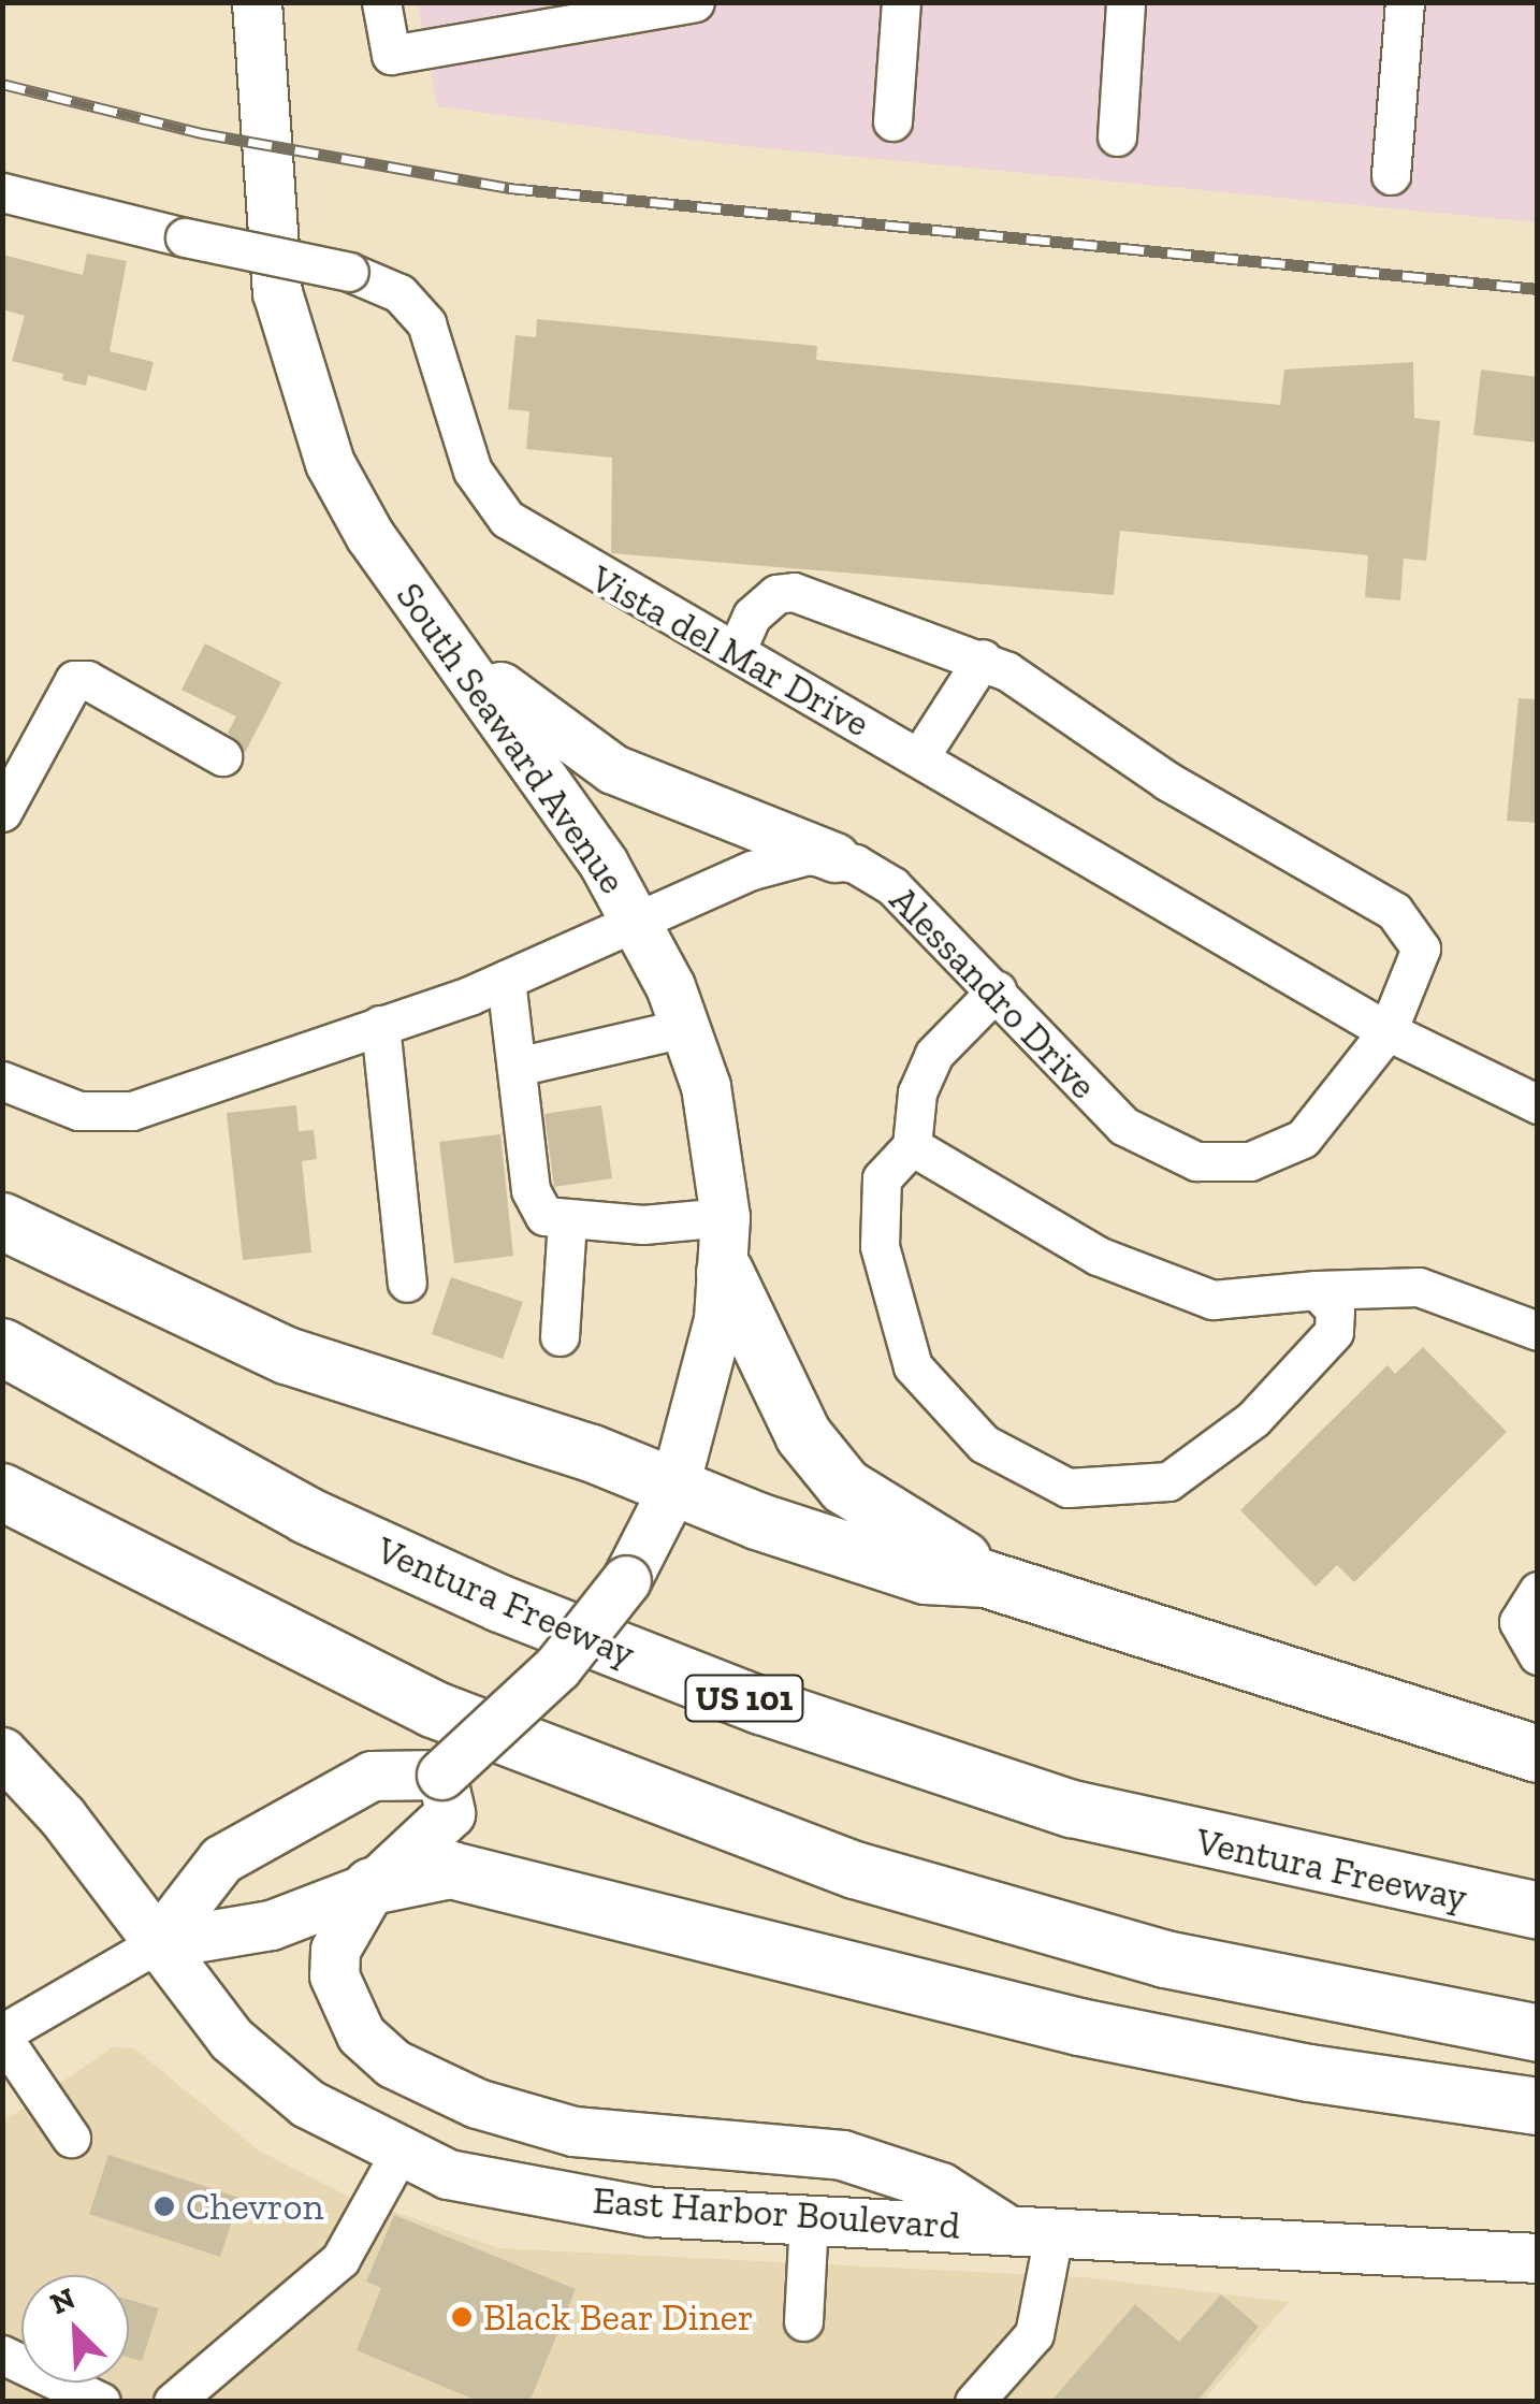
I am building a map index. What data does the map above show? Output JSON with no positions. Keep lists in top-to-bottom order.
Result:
{
  "streets": {
    "highway": ["Ventura Freeway", "US 101"],
    "main road": ["South Seaward Avenue", "East Harbor Boulevard"],
    "street": ["Vista del Mar Drive", "Alessandro Drive"]
  },
  "crossings": [
    ["Vista del Mar Drive", "Alessandro Drive"],
    ["South Seaward Avenue", "East Harbor Boulevard"]
  ],
  "places": ["Chevron", "Black Bear Diner"],
  "north": "top left"
}
